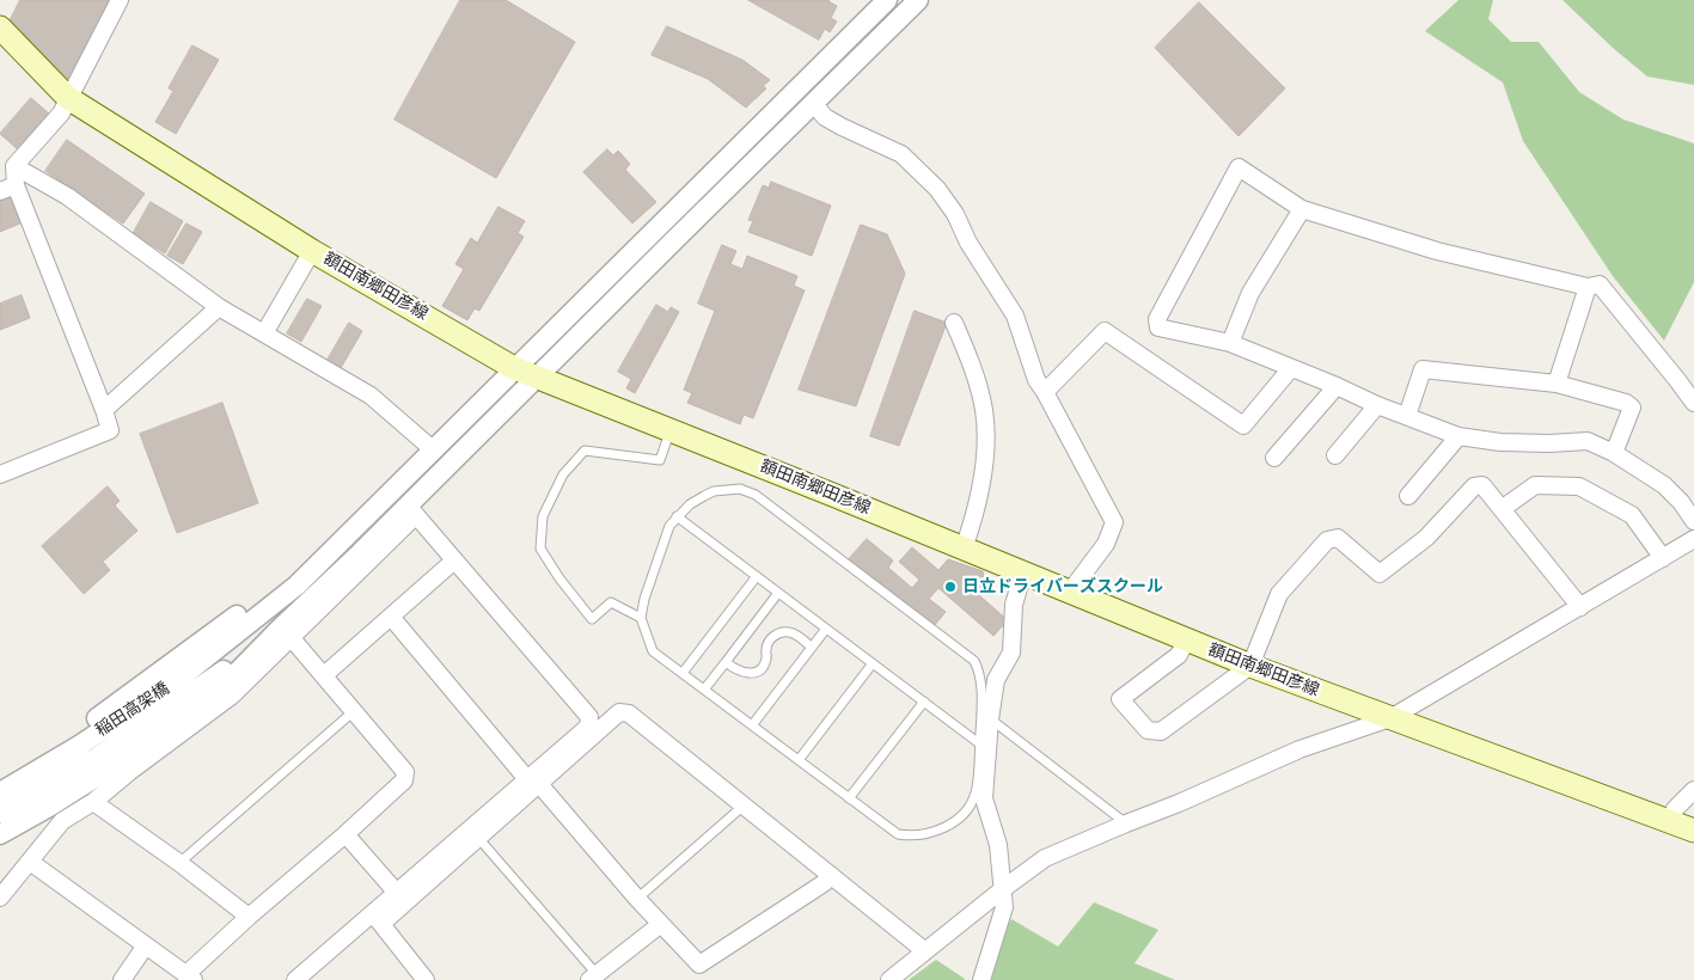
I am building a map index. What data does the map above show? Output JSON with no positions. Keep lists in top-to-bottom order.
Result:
{
  "streets": {
    "main road": ["額田南郷田彦線"],
    "street": ["稲田高架橋"]
  },
  "places": ["日立ドライバーズスクール"]
}
